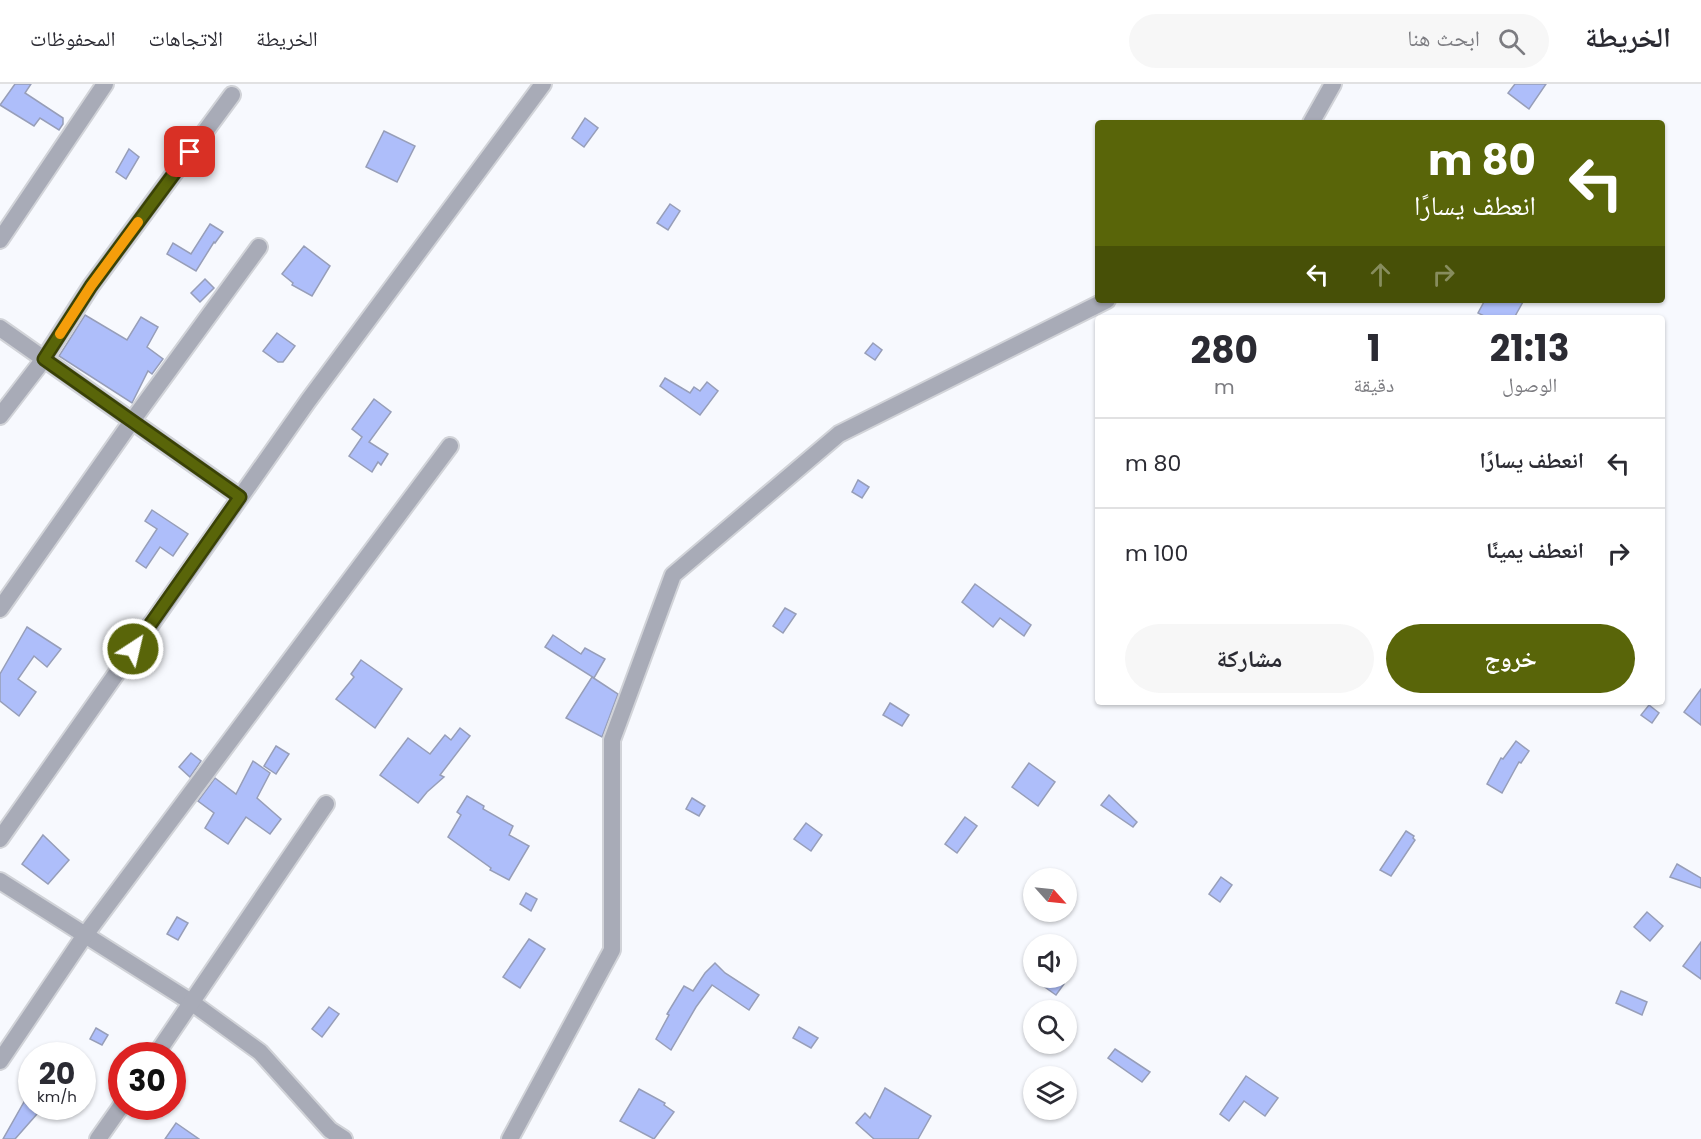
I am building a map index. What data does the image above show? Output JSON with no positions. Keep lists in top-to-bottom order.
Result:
{
  "north": "bottom right",
  "page": {
    "header": "الخريطة",
    "search": "ابحث هنا",
    "nav": ["الخريطة", "الاتجاهات", "المحفوظات"],
    "turn": ["80 m", "انعطف يسارًا"],
    "eta": [
      "21:13",
      "الوصول",
      "1",
      "دقيقة",
      "280",
      "m"
    ],
    "list": [
      {
        "name": "انعطف يسارًا",
        "value": "80 m"
      },
      {
        "name": "انعطف يمينًا",
        "value": "100 m"
      }
    ],
    "buttons": ["خروج", "مشاركة"],
    "speed": "20 km/h",
    "limit": "30"
  }
}
